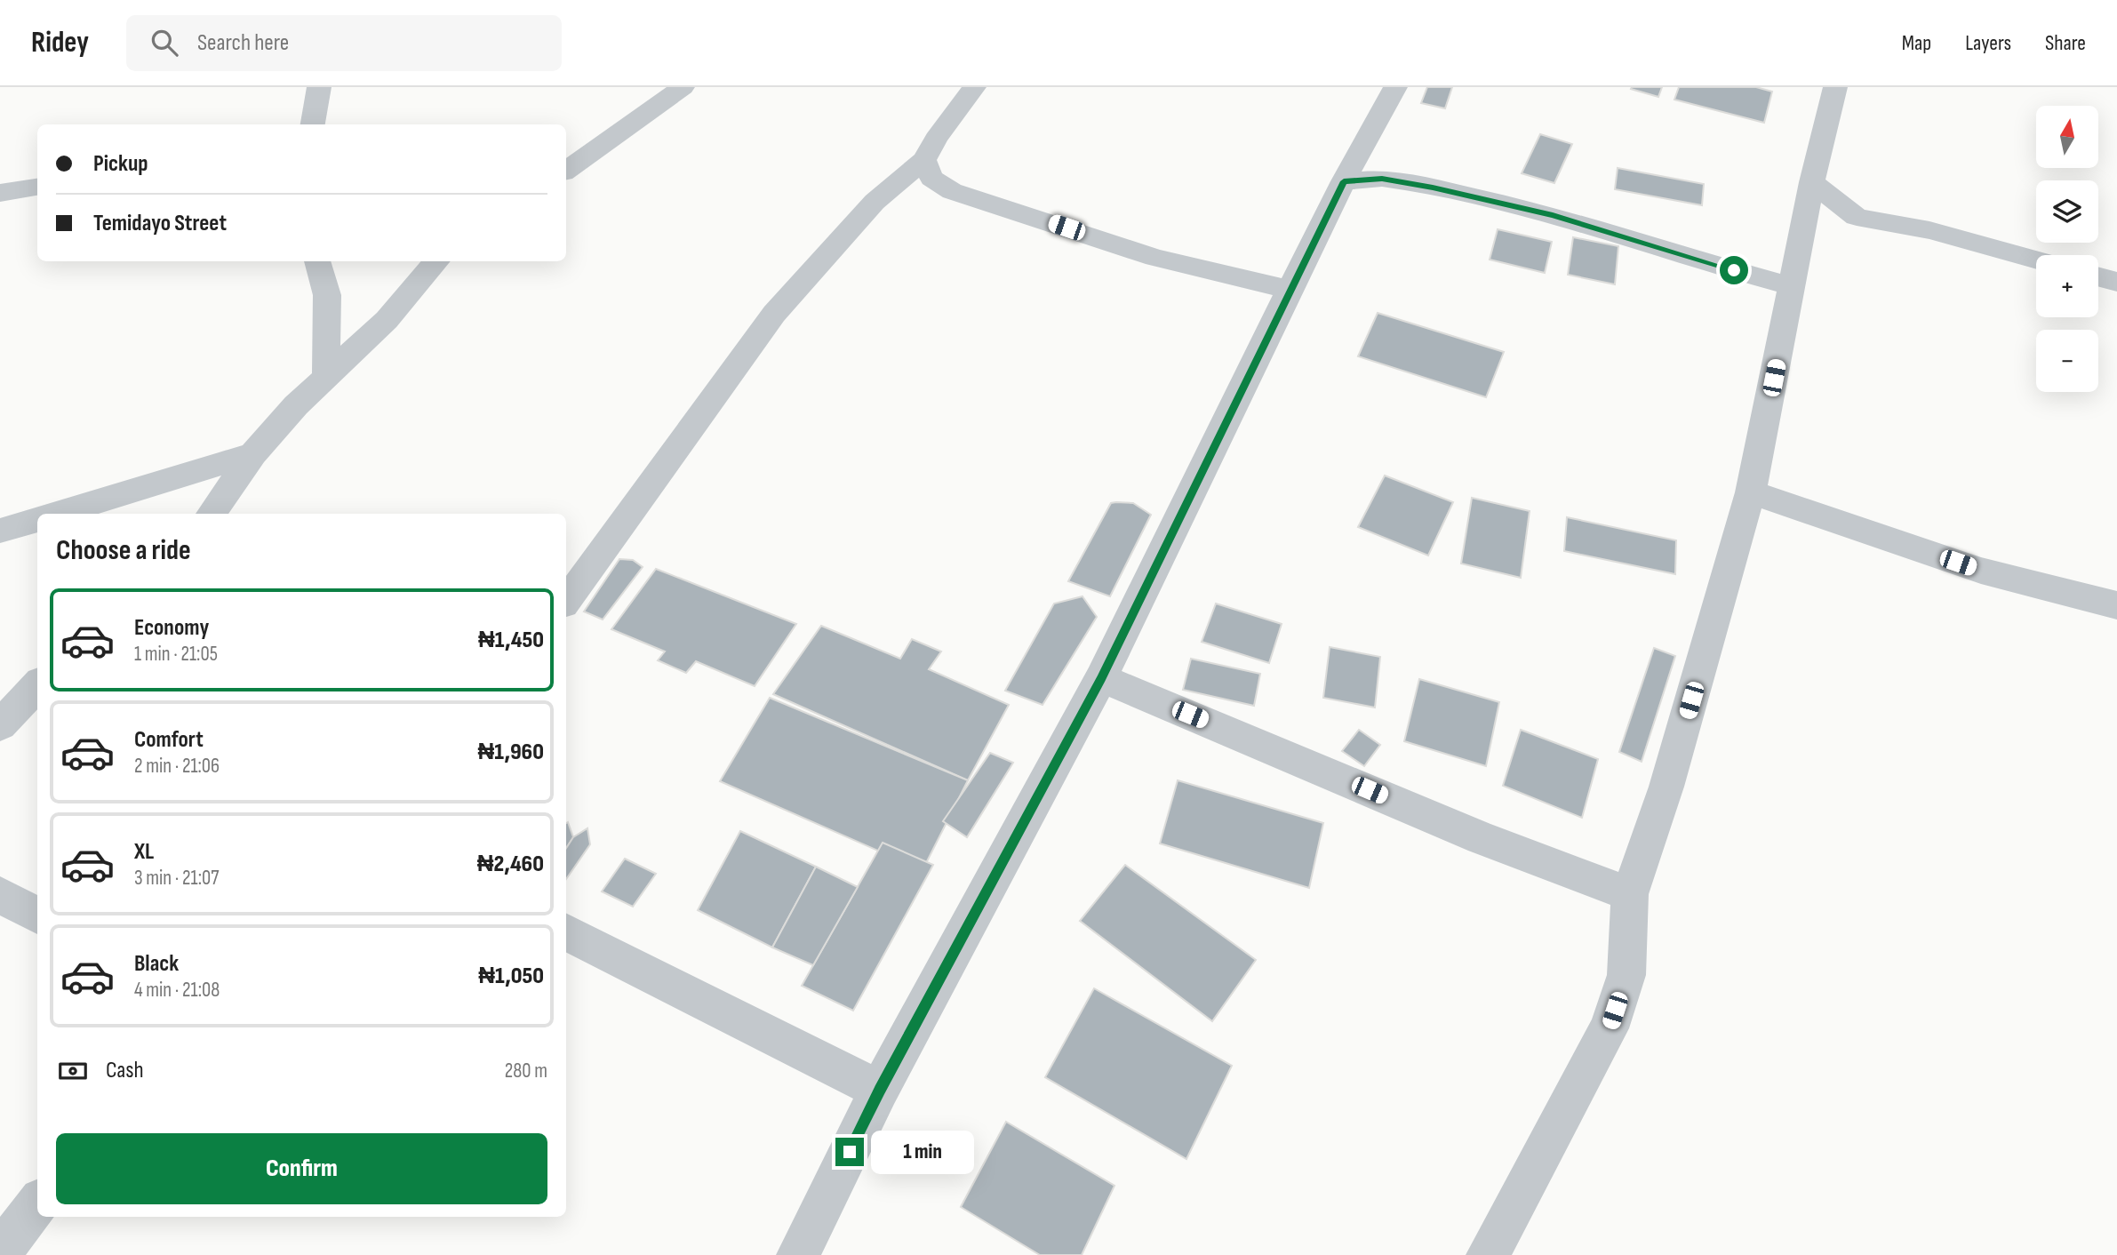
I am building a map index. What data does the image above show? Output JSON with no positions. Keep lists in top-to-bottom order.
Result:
{
  "north": "top",
  "page": {
    "header": "Ridey",
    "search": "Search here",
    "nav": ["Map", "Layers", "Share"],
    "map_buttons": ["+", "−"],
    "banner": ["Pickup", "Temidayo Street"],
    "heading": "Choose a ride",
    "list": [
      {
        "name": "Economy",
        "note": "1 min · 21:05",
        "value": "₦1,450"
      },
      {
        "name": "Comfort",
        "note": "2 min · 21:06",
        "value": "₦1,960"
      },
      {
        "name": "XL",
        "note": "3 min · 21:07",
        "value": "₦2,460"
      },
      {
        "name": "Black",
        "note": "4 min · 21:08",
        "value": "₦1,050"
      }
    ],
    "pay": ["Cash", "280 m"],
    "buttons": "Confirm",
    "bubble": "1 min"
  }
}
